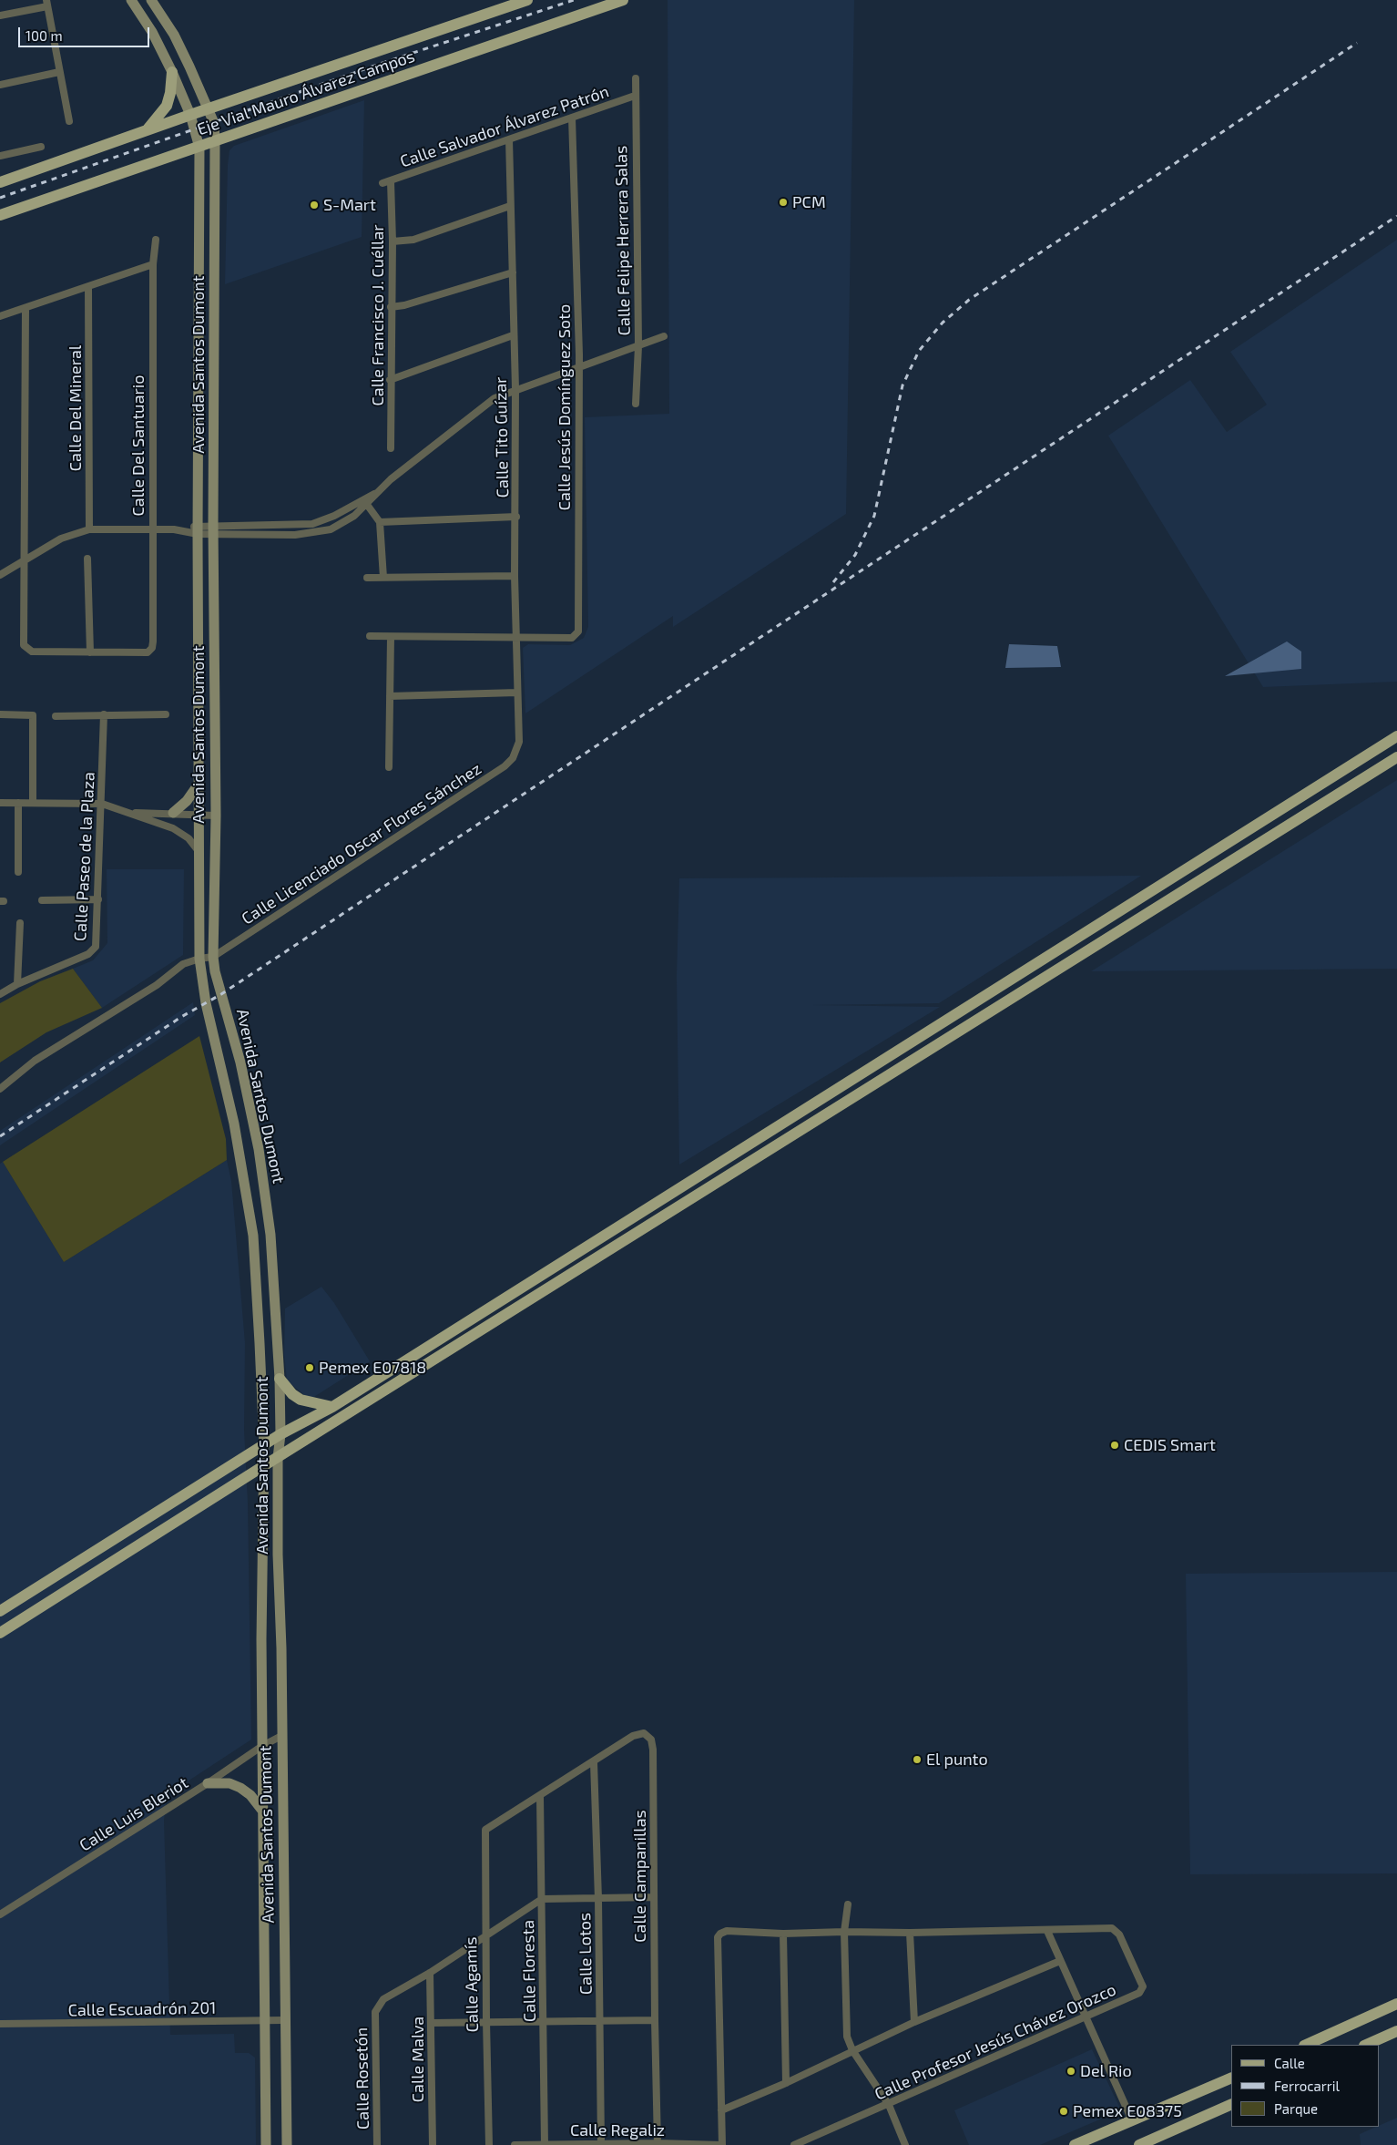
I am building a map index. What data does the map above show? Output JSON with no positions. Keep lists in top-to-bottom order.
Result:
{
  "streets": {
    "main road": ["Eje Vial Mauro Álvarez Campos", "Avenida Santos Dumont"],
    "street": [
      "Calle Salvador Álvarez Patrón",
      "Calle Felipe Herrera Salas",
      "Calle Francisco J. Cuéllar",
      "Calle Jesús Domínguez Soto",
      "Calle Del Mineral",
      "Calle Tito Guízar",
      "Calle Del Santuario",
      "Calle Licenciado Oscar Flores Sánchez",
      "Calle Paseo de la Plaza",
      "Calle Luis Bleriot",
      "Calle Campanillas",
      "Calle Lotos",
      "Calle Floresta",
      "Calle Agamís",
      "Calle Escuadrón 201",
      "Calle Profesor Jesús Chávez Orozco",
      "Calle Malva",
      "Calle Rosetón",
      "Calle Regaliz"
    ]
  },
  "crossings": [
    ["Eje Vial Mauro Álvarez Campos", "Avenida Santos Dumont"],
    ["Calle Salvador Álvarez Patrón", "Calle Felipe Herrera Salas"],
    ["Calle Salvador Álvarez Patrón", "Calle Francisco J. Cuéllar"],
    ["Calle Salvador Álvarez Patrón", "Calle Jesús Domínguez Soto"],
    ["Calle Salvador Álvarez Patrón", "Calle Tito Guízar"],
    ["Avenida Santos Dumont", "Calle Licenciado Oscar Flores Sánchez"],
    ["Avenida Santos Dumont", "Calle Luis Bleriot"],
    ["Avenida Santos Dumont", "Calle Escuadrón 201"],
    ["Calle Jesús Domínguez Soto", "Calle Tito Guízar"],
    ["Calle Tito Guízar", "Calle Licenciado Oscar Flores Sánchez"],
    ["Calle Campanillas", "Calle Lotos"],
    ["Calle Campanillas", "Calle Floresta"],
    ["Calle Campanillas", "Calle Agamís"],
    ["Calle Campanillas", "Calle Regaliz"],
    ["Calle Lotos", "Calle Regaliz"],
    ["Calle Floresta", "Calle Regaliz"],
    ["Calle Malva", "Calle Rosetón"]
  ],
  "places": [
    "PCM",
    "S-Mart",
    "Pemex E07818",
    "CEDIS Smart",
    "El punto",
    "Del Rio",
    "Pemex E08375"
  ],
  "legend": ["Calle", "Ferrocarril", "Parque"],
  "scale_bar": "100 m"
}
